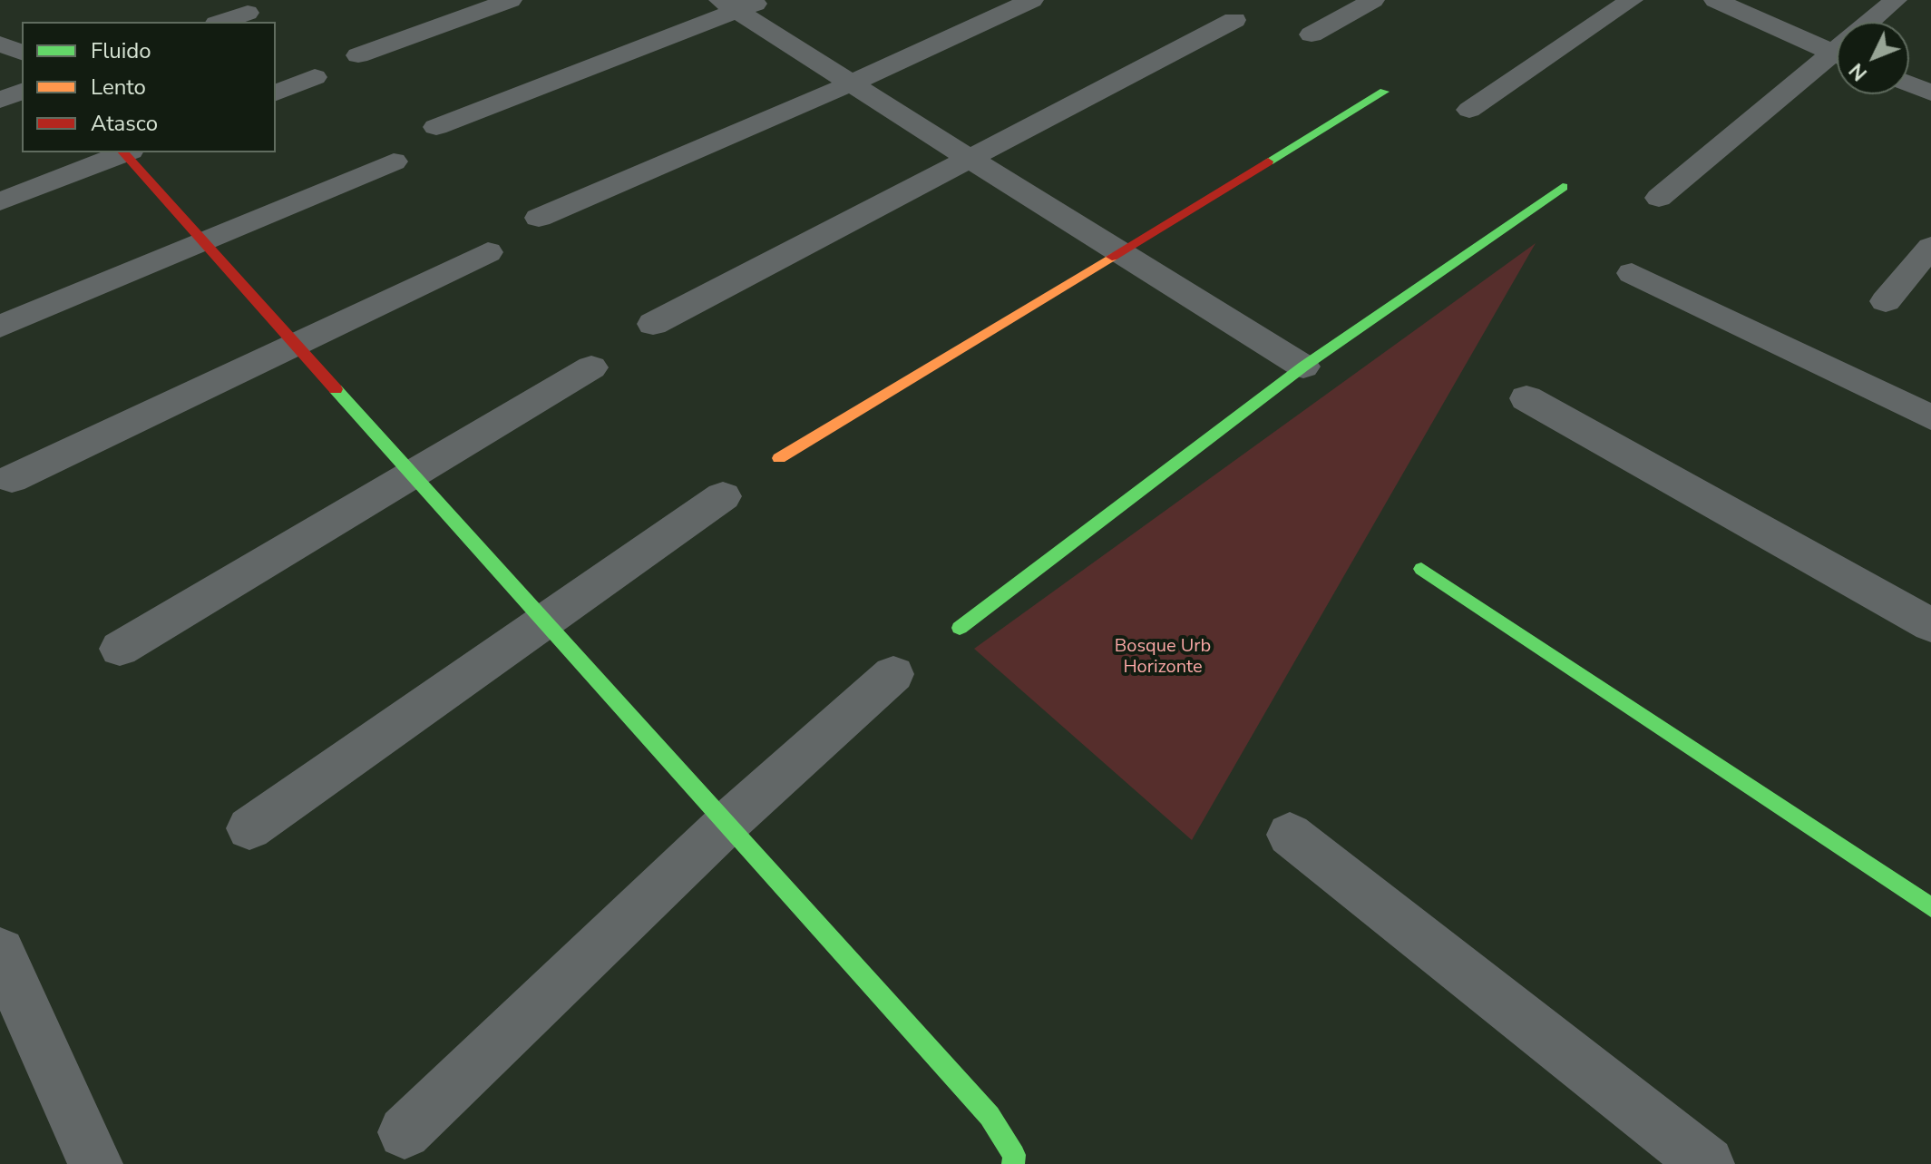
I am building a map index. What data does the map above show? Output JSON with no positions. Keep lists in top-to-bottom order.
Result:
{
  "parks": ["Bosque Urb Horizonte"],
  "legend": ["Fluido", "Lento", "Atasco"],
  "north": "bottom left"
}
